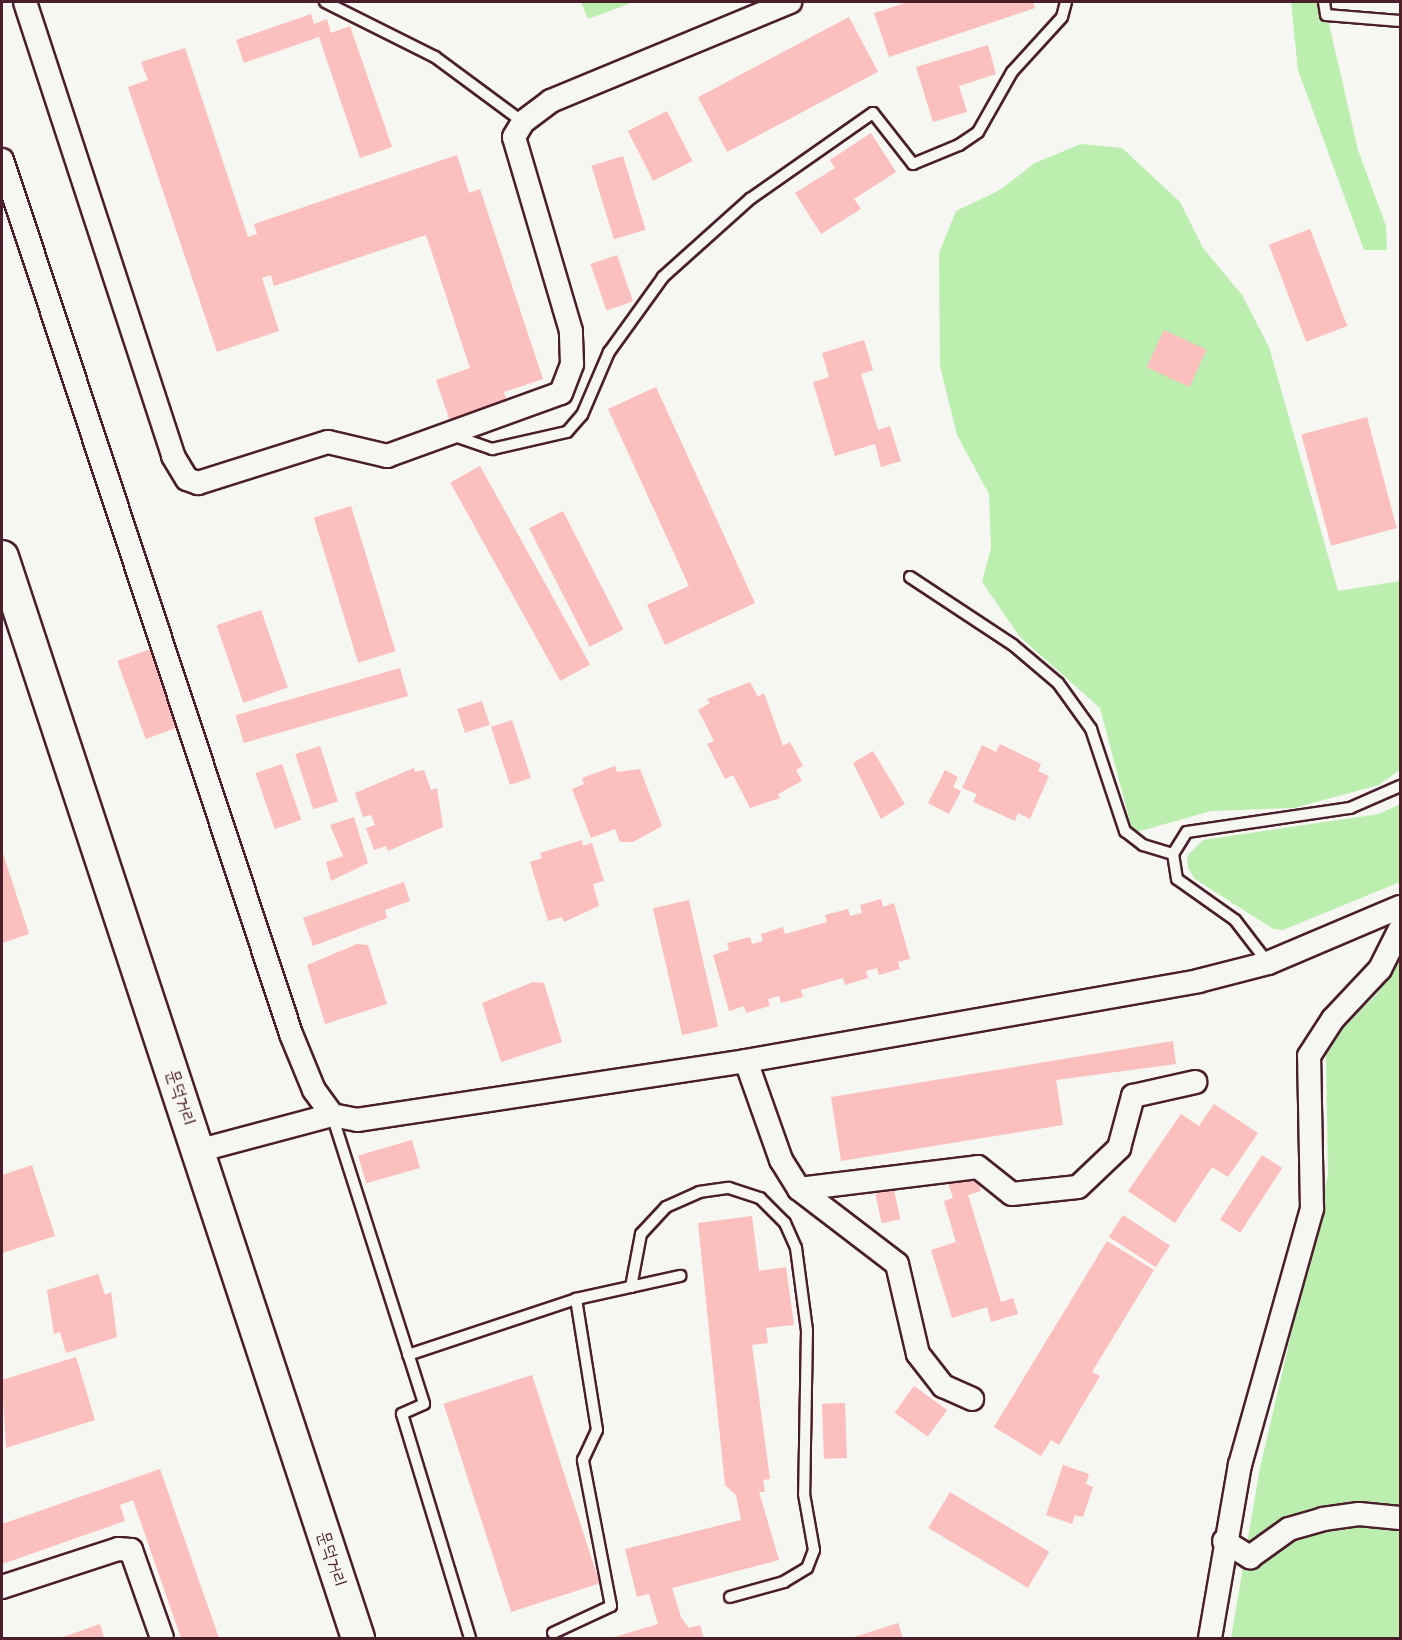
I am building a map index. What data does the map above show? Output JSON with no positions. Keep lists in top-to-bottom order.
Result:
{
  "streets": {
    "main road": ["문덕거리"]
  }
}
